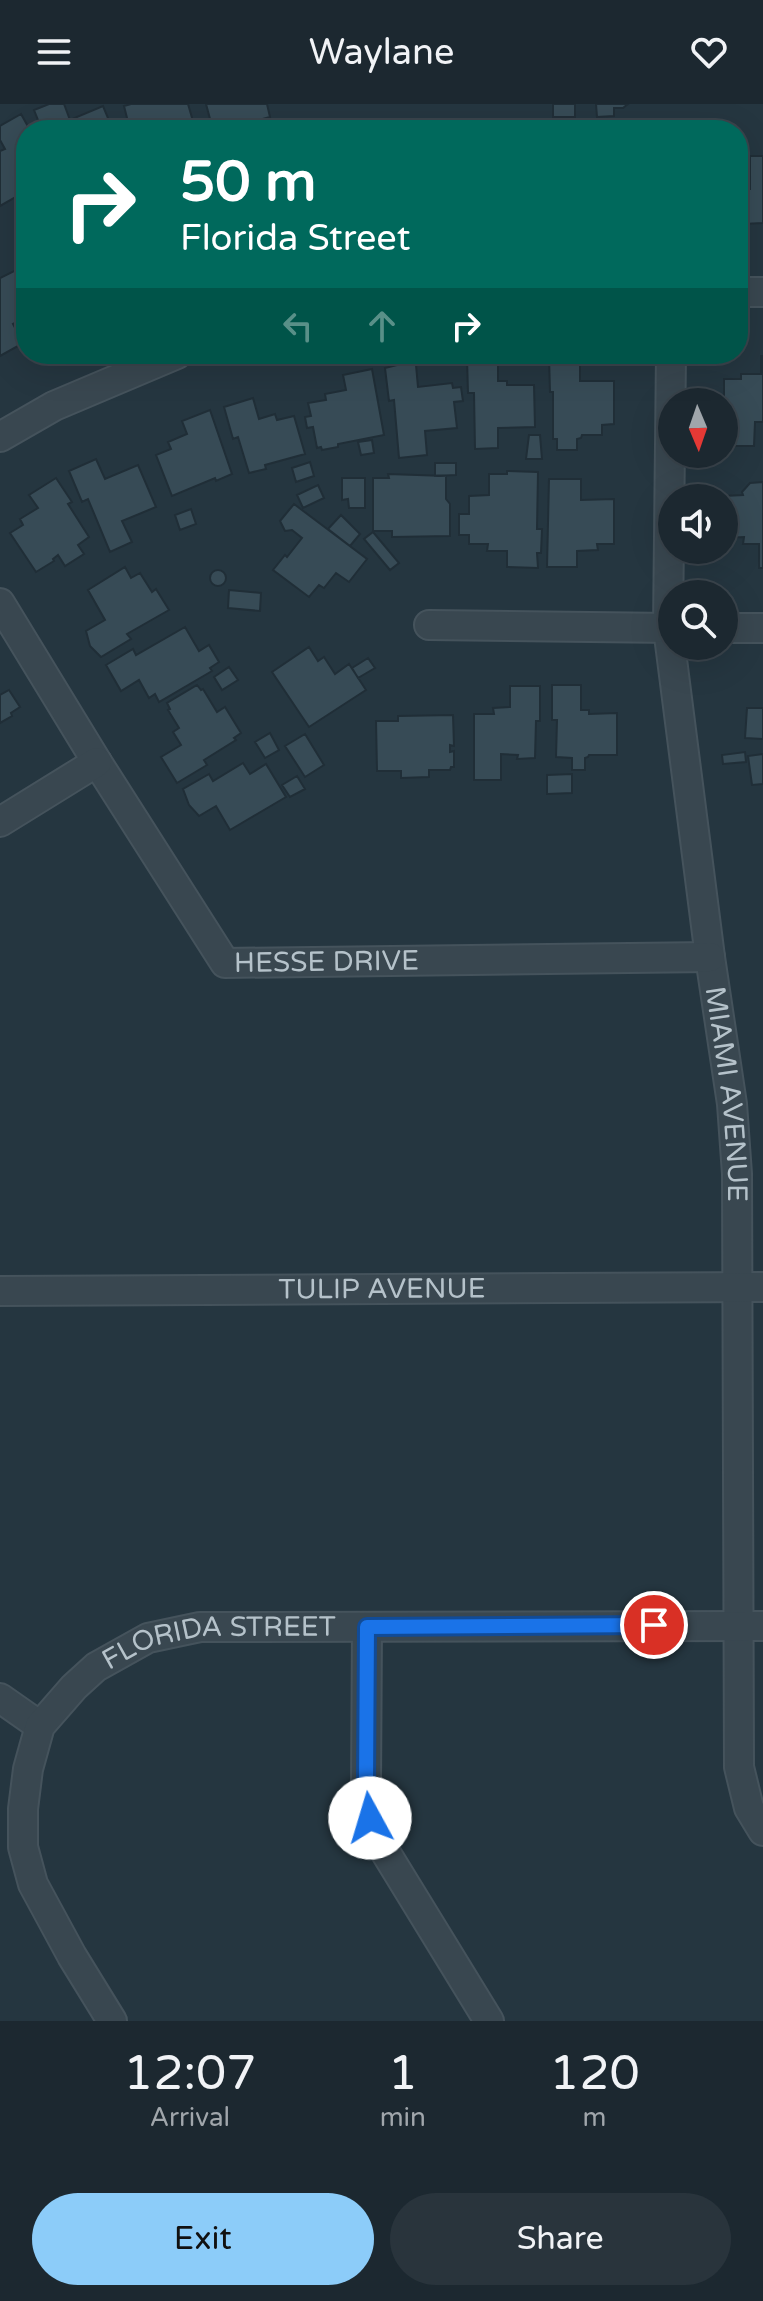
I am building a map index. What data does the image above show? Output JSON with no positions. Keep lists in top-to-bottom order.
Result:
{
  "streets": {
    "street": [
      "HESSE DRIVE",
      "MIAMI AVENUE",
      "TULIP AVENUE",
      "FLORIDA STREET"
    ]
  },
  "crossings": [
    ["HESSE DRIVE", "MIAMI AVENUE"],
    ["MIAMI AVENUE", "TULIP AVENUE"],
    ["MIAMI AVENUE", "FLORIDA STREET"]
  ],
  "north": "bottom",
  "page": {
    "header": "Waylane",
    "turn": ["50 m", "Florida Street"],
    "eta": [
      "12:07",
      "Arrival",
      "1",
      "min",
      "120",
      "m"
    ],
    "buttons": ["Exit", "Share"]
  }
}
